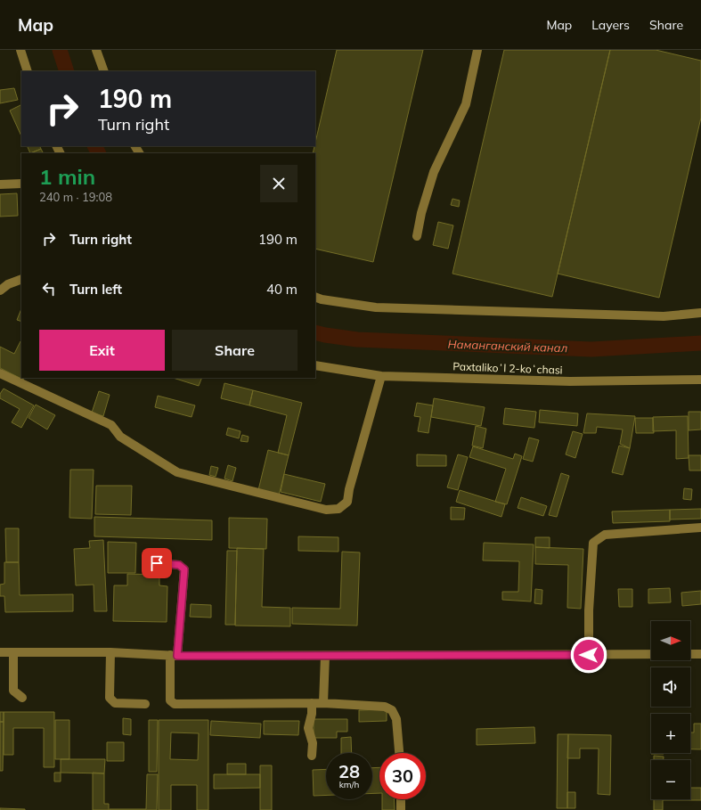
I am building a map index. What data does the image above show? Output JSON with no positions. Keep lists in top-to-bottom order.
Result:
{
  "streets": {
    "street": ["Paxtalikoʻl 2-koʻchasi"]
  },
  "water": ["Наманганский канал"],
  "north": "right",
  "page": {
    "header": "Map",
    "nav": ["Map", "Layers", "Share"],
    "turn": ["190 m", "Turn right"],
    "heading": ["1 min", "240 m · 19:08"],
    "list": [
      {
        "name": "Turn right",
        "value": "190 m"
      },
      {
        "name": "Turn left",
        "value": "40 m"
      }
    ],
    "buttons": ["Exit", "Share"],
    "map_buttons": ["+", "−"],
    "speed": "28 km/h",
    "limit": "30"
  }
}
